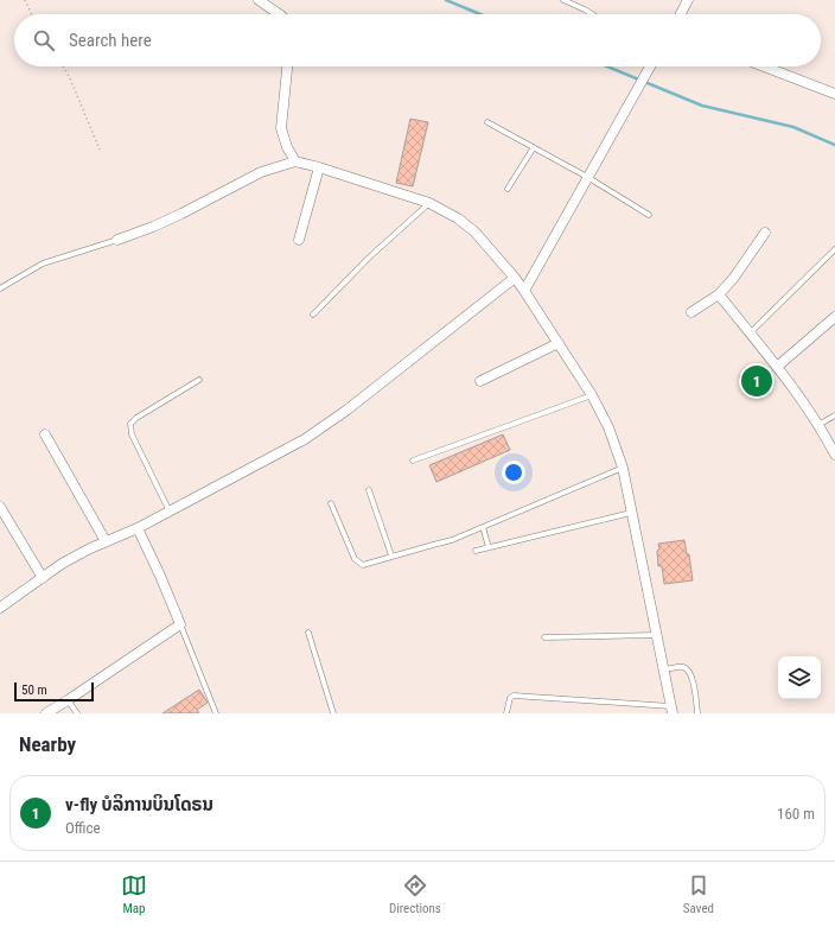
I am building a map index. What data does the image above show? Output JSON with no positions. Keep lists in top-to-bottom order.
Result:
{
  "scale_bar": "50 m",
  "page": {
    "search": "Search here",
    "pins": "1",
    "scale": "50 m",
    "heading": "Nearby",
    "list": [
      {
        "mark": "1",
        "name": "v-fly ບໍລິການບິນໂດຣນ",
        "note": "Office",
        "value": "160 m"
      }
    ],
    "nav": ["Map", "Directions", "Saved"]
  }
}
